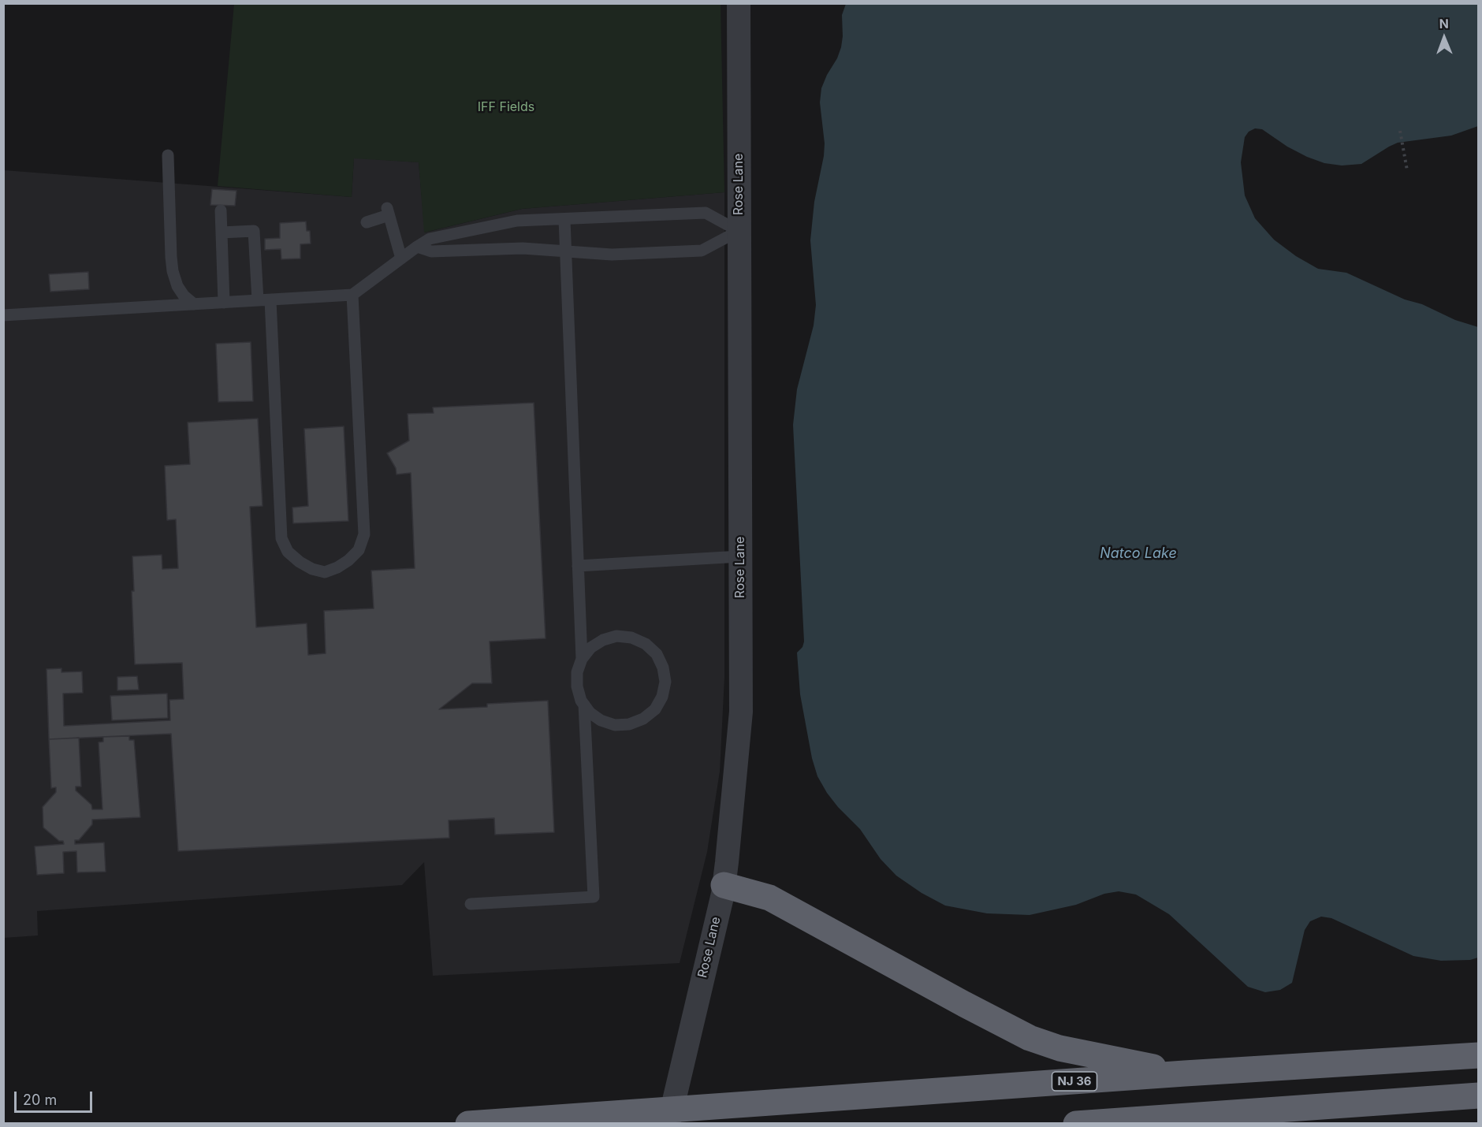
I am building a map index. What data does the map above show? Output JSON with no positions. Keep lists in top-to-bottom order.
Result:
{
  "streets": {
    "highway": ["NJ 36"],
    "street": ["Rose Lane"]
  },
  "crossings": [
    ["Rose Lane", "NJ 36"]
  ],
  "water": ["Natco Lake"],
  "parks": ["IFF Fields"],
  "scale_bar": "20 m",
  "north": "top"
}
